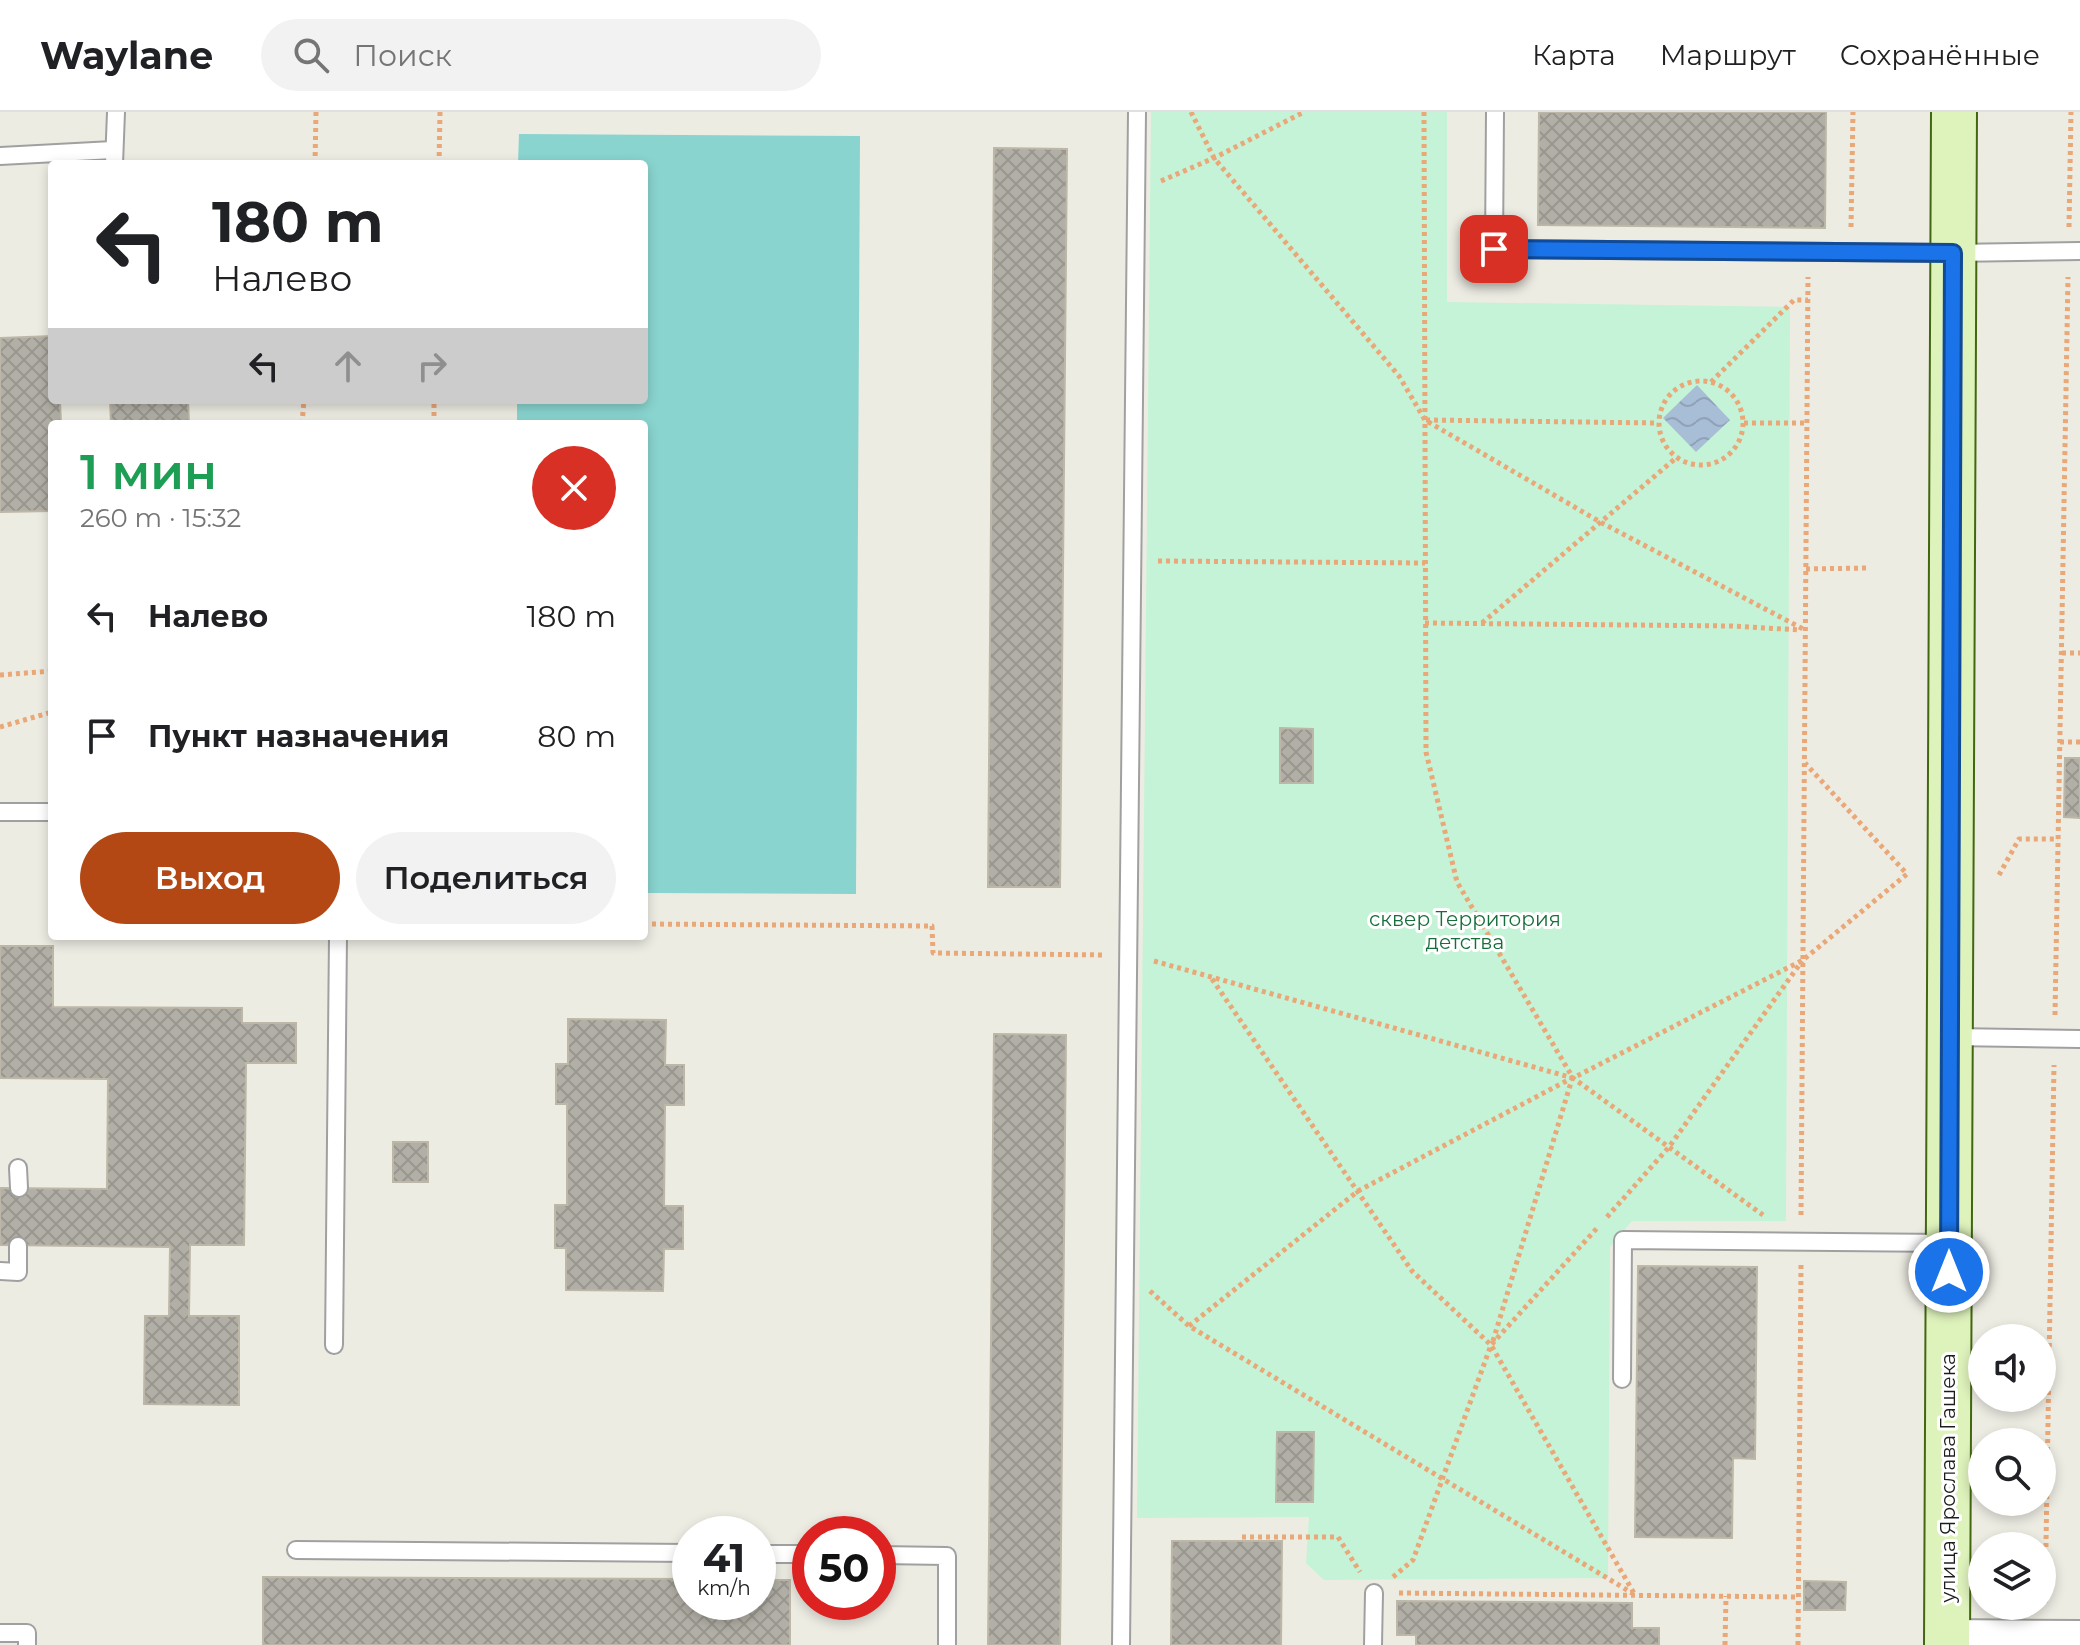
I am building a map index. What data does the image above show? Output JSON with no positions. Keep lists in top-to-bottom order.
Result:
{
  "streets": {
    "main road": ["улица Ярослава Гашека"]
  },
  "parks": ["сквер Территория детства"],
  "page": {
    "header": "Waylane",
    "search": "Поиск",
    "nav": ["Карта", "Маршрут", "Сохранённые"],
    "turn": ["180 m", "Налево"],
    "heading": ["1 мин", "260 m · 15:32"],
    "list": [
      {
        "name": "Налево",
        "value": "180 m"
      },
      {
        "name": "Пункт назначения",
        "value": "80 m"
      }
    ],
    "buttons": ["Выход", "Поделиться"],
    "speed": "41 km/h",
    "limit": "50"
  }
}
